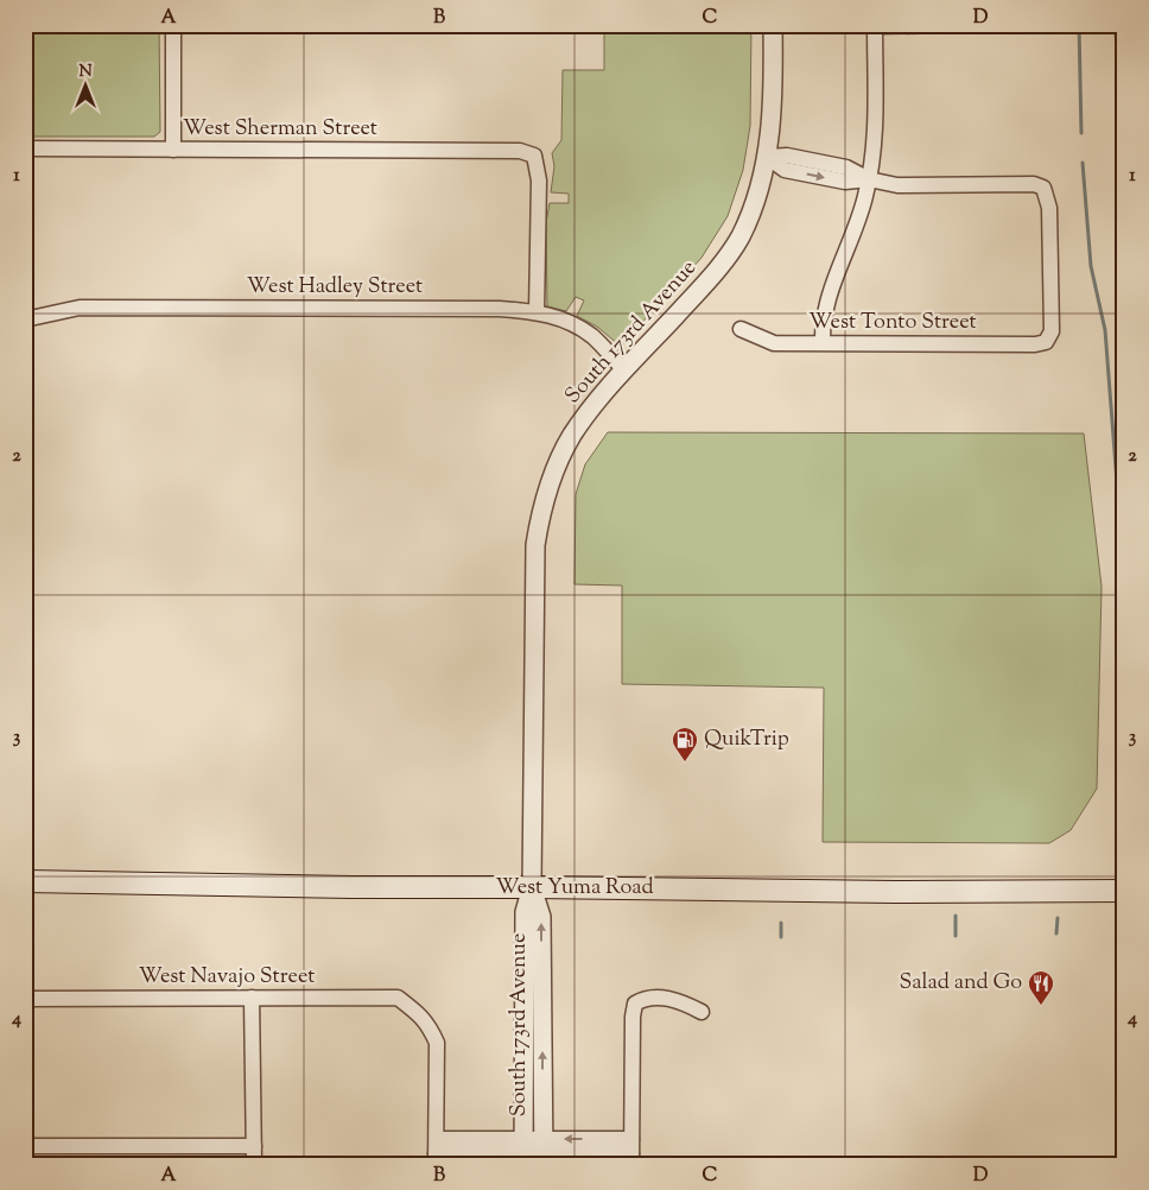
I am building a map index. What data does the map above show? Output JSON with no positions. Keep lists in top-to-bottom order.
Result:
{
  "streets": {
    "main road": ["West Yuma Road"],
    "street": [
      "West Sherman Street",
      "West Hadley Street",
      "West Tonto Street",
      "South 173rd Avenue",
      "West Navajo Street"
    ]
  },
  "crossings": [
    ["West Sherman Street", "West Hadley Street"],
    ["West Hadley Street", "South 173rd Avenue"],
    ["South 173rd Avenue", "West Yuma Road"]
  ],
  "places": {
    "fuel station": ["QuikTrip"],
    "restaurant": ["Salad and Go"]
  },
  "north": "top",
  "grid": {
    "columns": [
      "A",
      "B",
      "C",
      "D"
    ],
    "rows": [
      "1",
      "2",
      "3",
      "4"
    ]
  }
}
